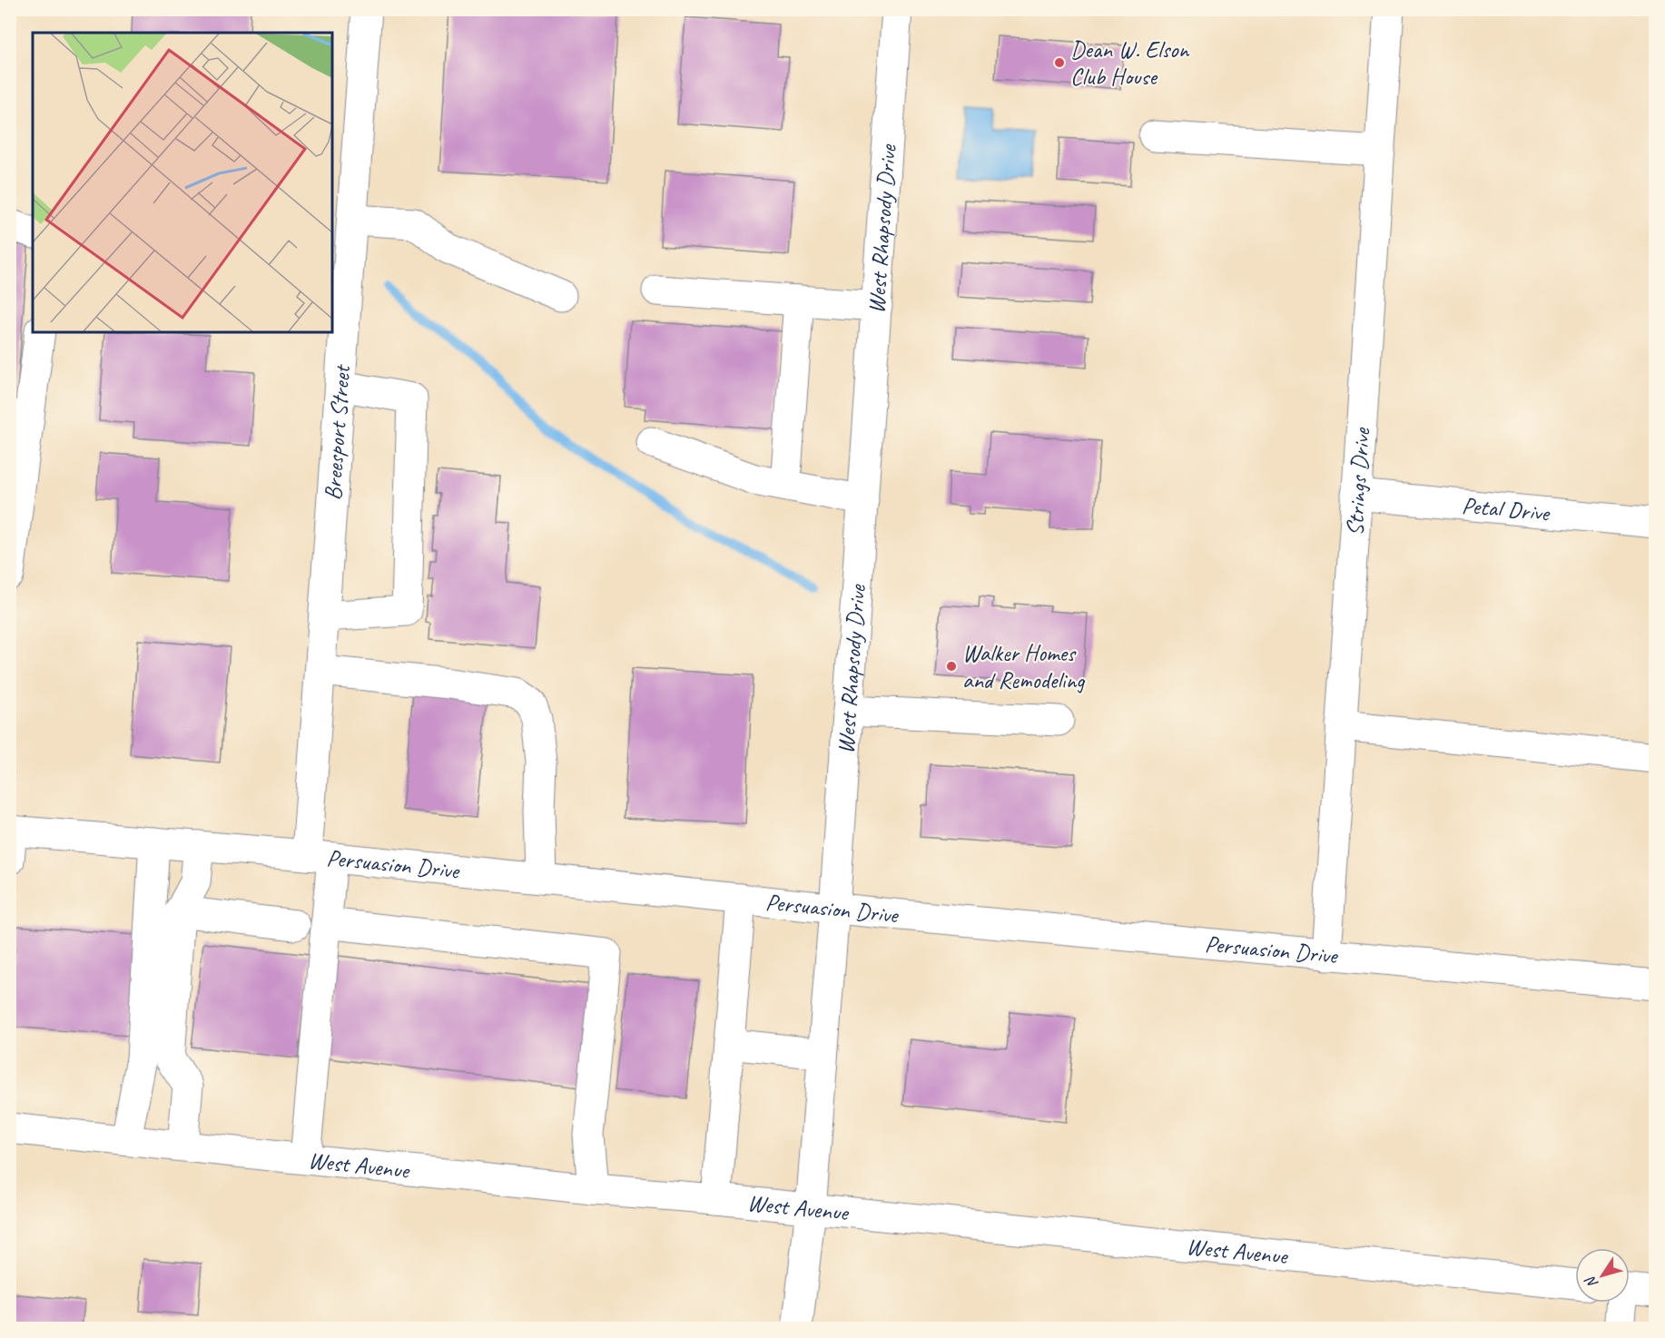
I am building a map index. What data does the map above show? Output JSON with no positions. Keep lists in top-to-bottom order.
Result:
{
  "streets": {
    "street": [
      "West Rhapsody Drive",
      "Breesport Street",
      "Strings Drive",
      "Petal Drive",
      "Persuasion Drive",
      "West Avenue"
    ]
  },
  "crossings": [
    ["West Rhapsody Drive", "Persuasion Drive"],
    ["West Rhapsody Drive", "West Avenue"],
    ["Breesport Street", "Persuasion Drive"],
    ["Breesport Street", "West Avenue"],
    ["Strings Drive", "Petal Drive"],
    ["Strings Drive", "Persuasion Drive"]
  ],
  "places": ["Dean W. Elson Club House", "Walker Homes and Remodeling"],
  "north": "bottom left"
}
